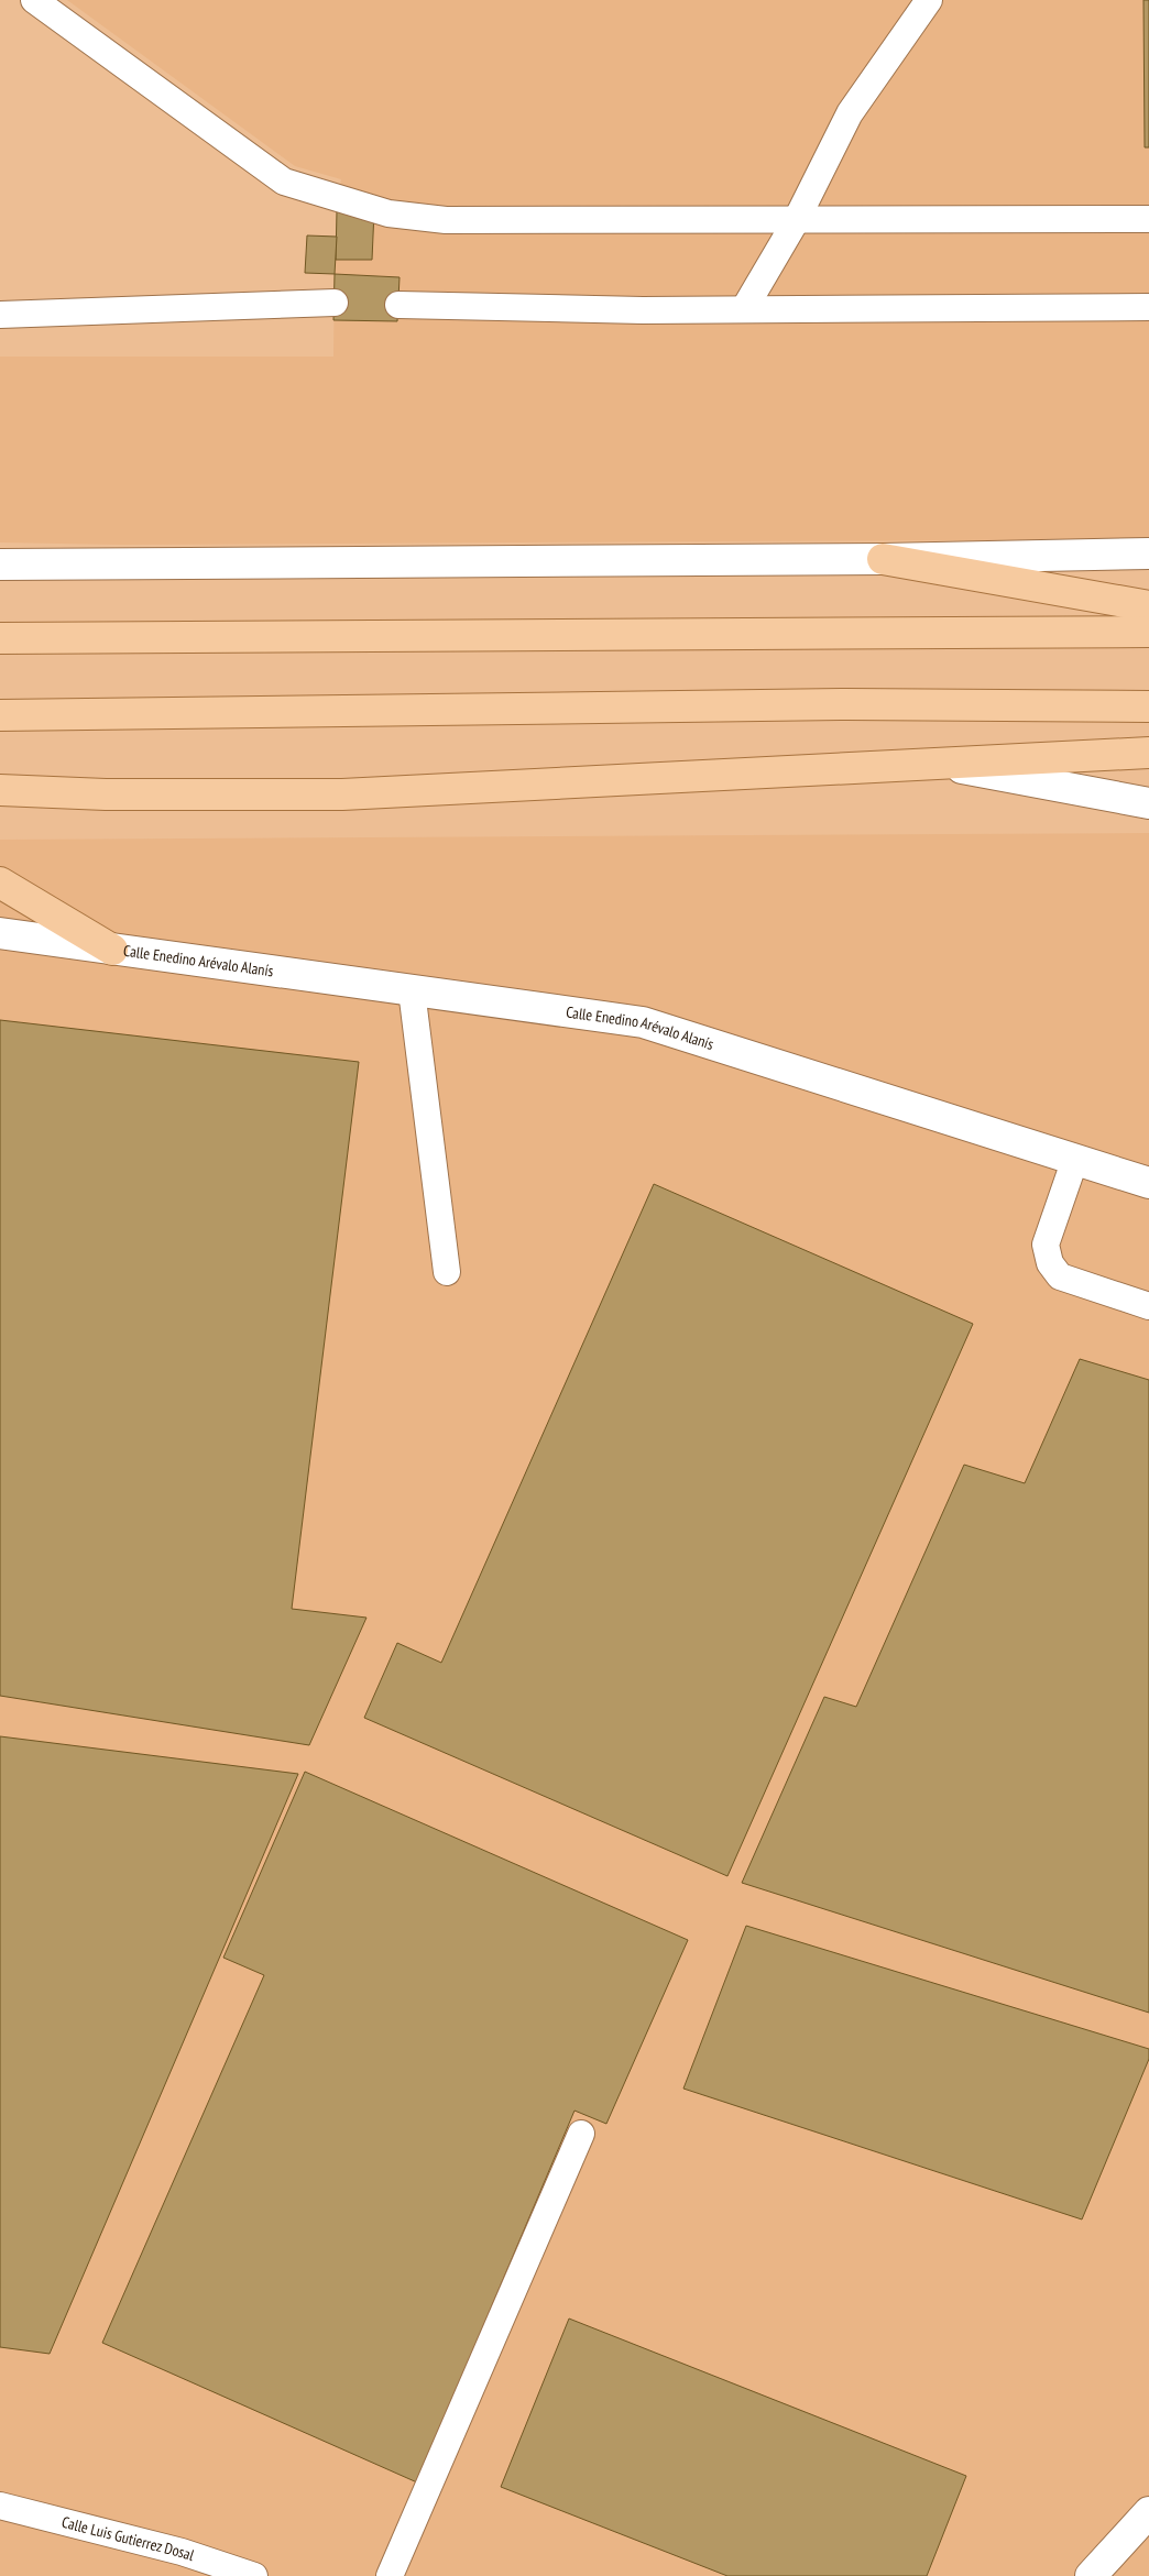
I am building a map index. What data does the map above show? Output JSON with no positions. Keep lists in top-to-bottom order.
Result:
{
  "streets": {
    "street": ["Calle Enedino Arévalo Alanís"],
    "lane": ["Calle Luis Gutierrez Dosal"]
  }
}
